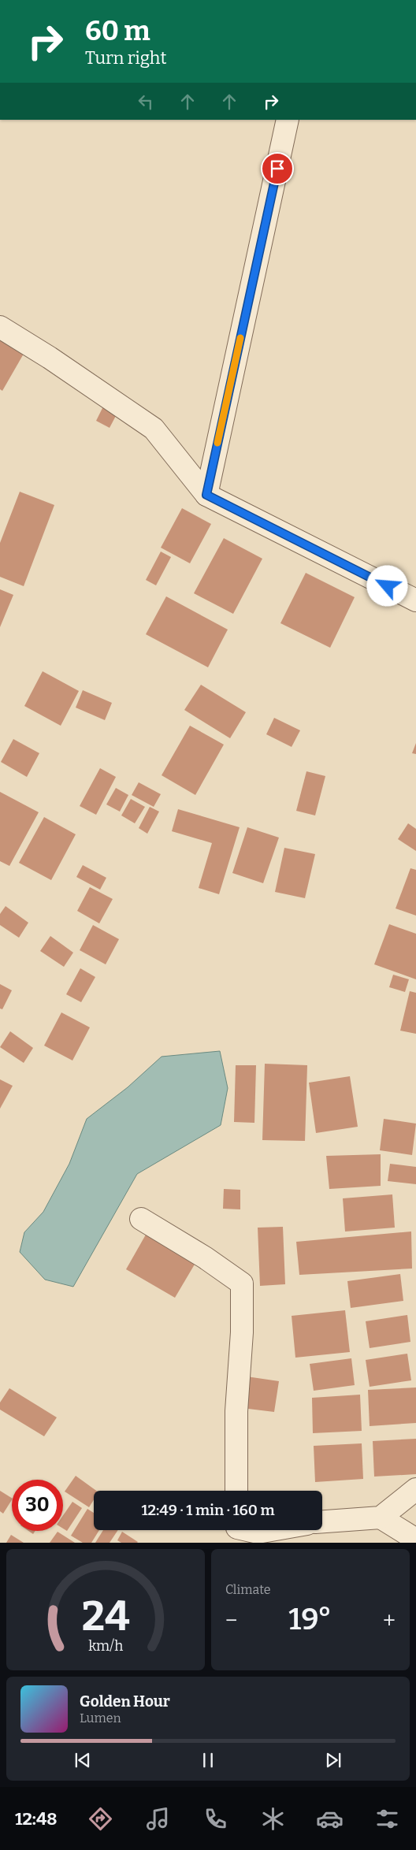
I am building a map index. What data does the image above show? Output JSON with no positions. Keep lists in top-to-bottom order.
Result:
{
  "page": {
    "turn": ["60 m", "Turn right"],
    "limit": "30",
    "trip": "12:49 · 1 min · 160 m",
    "tile": "Climate",
    "heat": ["−", "19°", "+"],
    "song": ["Golden Hour", "Lumen"],
    "tabs": "12:48",
    "gauge": ["24", "km/h"]
  }
}
